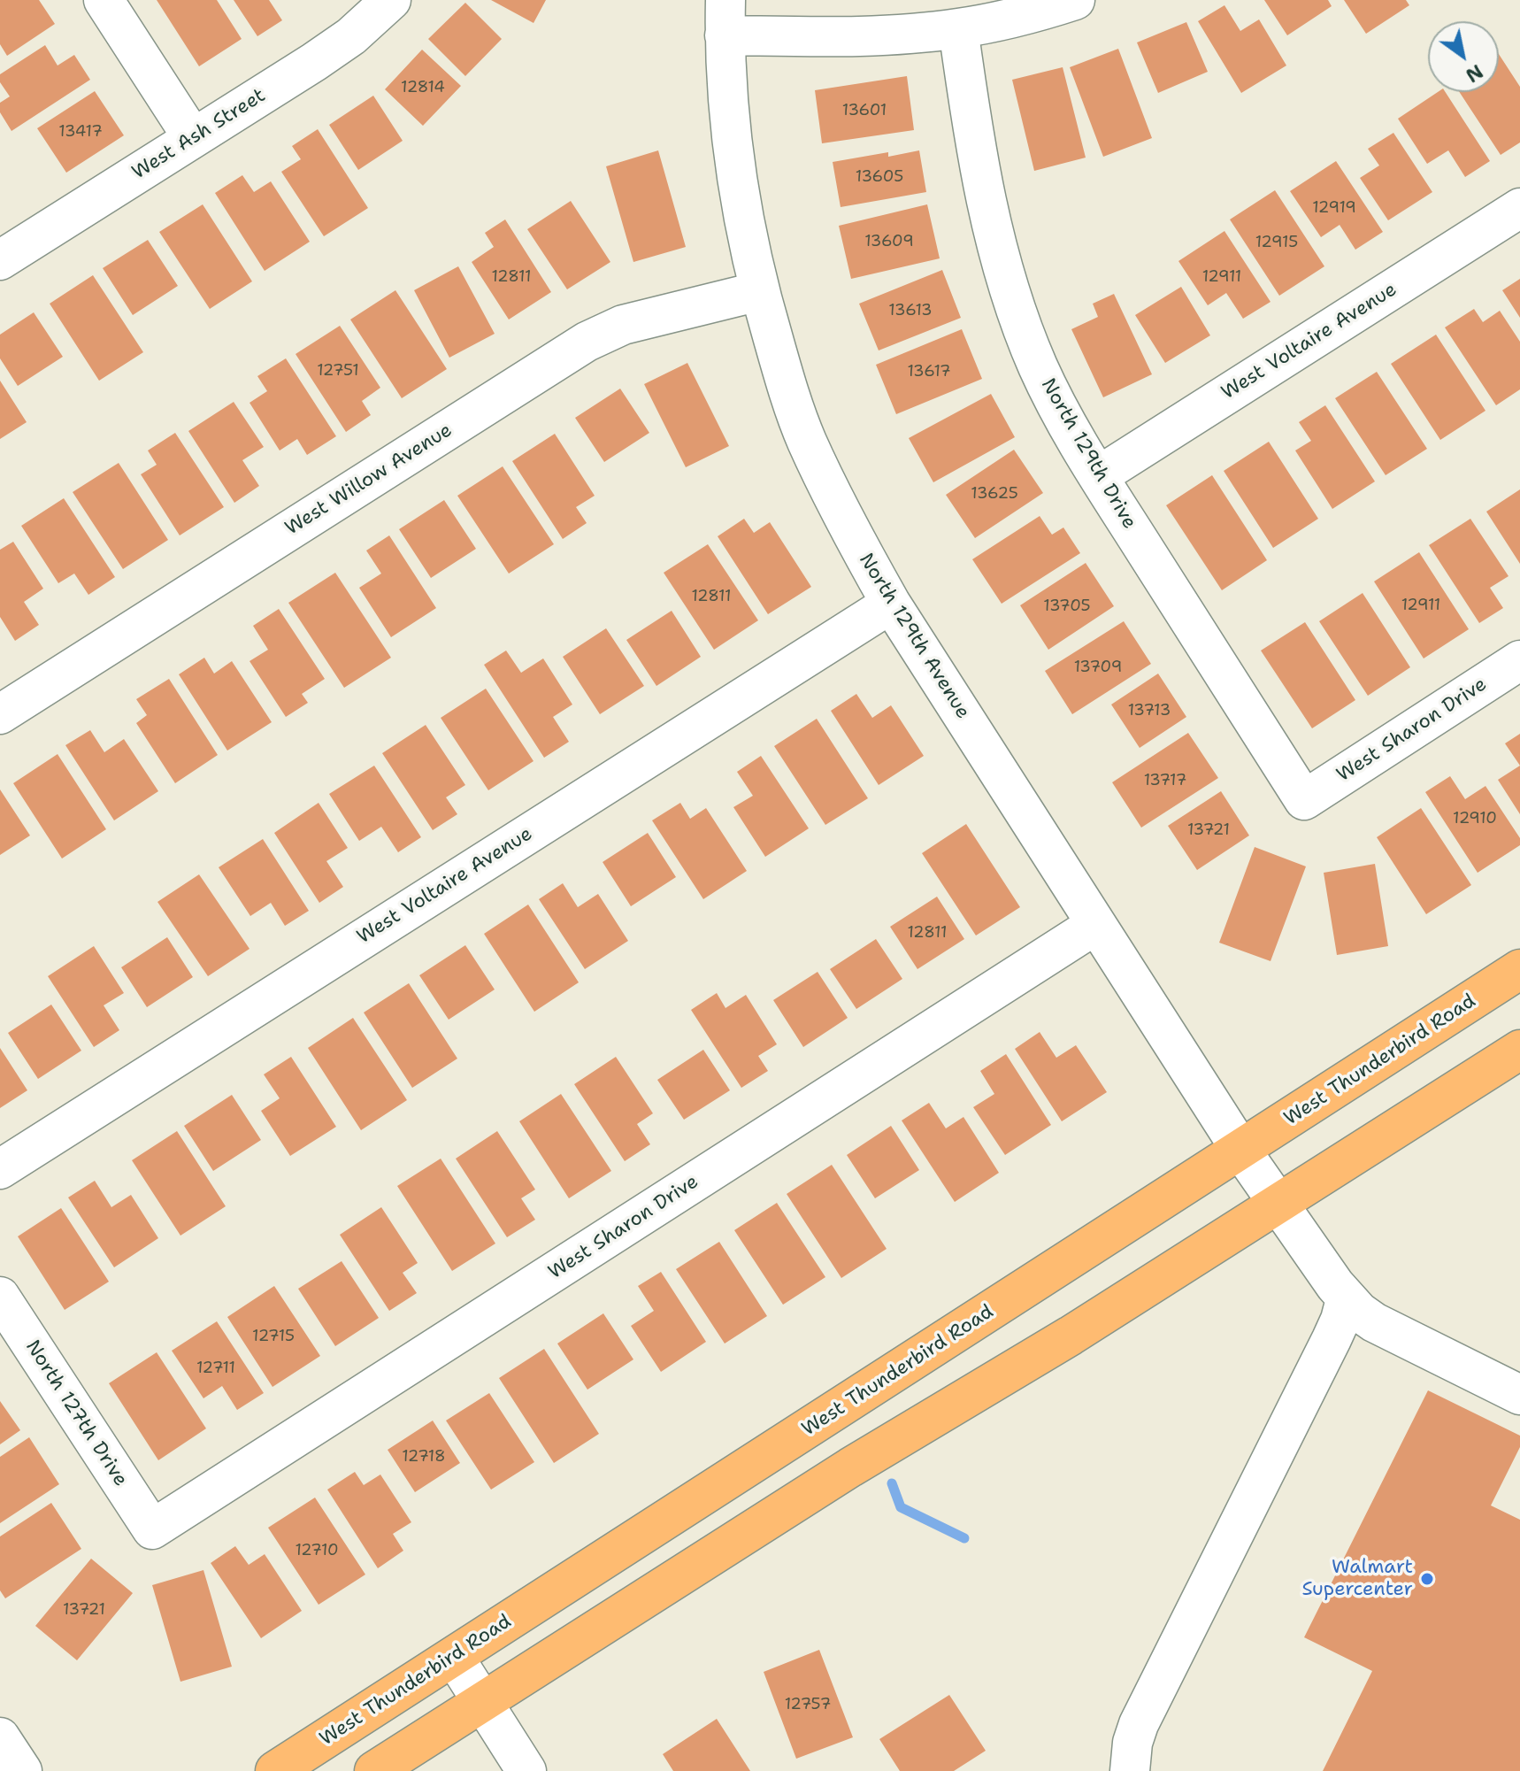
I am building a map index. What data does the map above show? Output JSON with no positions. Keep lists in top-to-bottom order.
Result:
{
  "streets": {
    "main road": ["West Thunderbird Road"],
    "street": [
      "West Ash Street",
      "West Voltaire Avenue",
      "North 129th Drive",
      "West Willow Avenue",
      "North 129th Avenue",
      "West Sharon Drive",
      "North 127th Drive"
    ]
  },
  "crossings": [
    ["West Voltaire Avenue", "North 129th Drive"],
    ["West Voltaire Avenue", "North 129th Avenue"],
    ["North 129th Drive", "West Sharon Drive"],
    ["West Willow Avenue", "North 129th Avenue"],
    ["North 129th Avenue", "West Sharon Drive"],
    ["North 129th Avenue", "West Thunderbird Road"],
    ["West Sharon Drive", "North 127th Drive"]
  ],
  "places": ["Walmart Supercenter"],
  "house_numbers": [
    "12814",
    "13601",
    "13417",
    "13605",
    "12919",
    "13609",
    "12915",
    "12811",
    "12911",
    "13613",
    "12751",
    "13617",
    "13625",
    "12811",
    "12911",
    "13705",
    "13709",
    "13713",
    "13717",
    "12910",
    "13721",
    "12811",
    "12715",
    "12711",
    "12718",
    "12710",
    "13721",
    "12757"
  ],
  "north": "bottom right"
}
